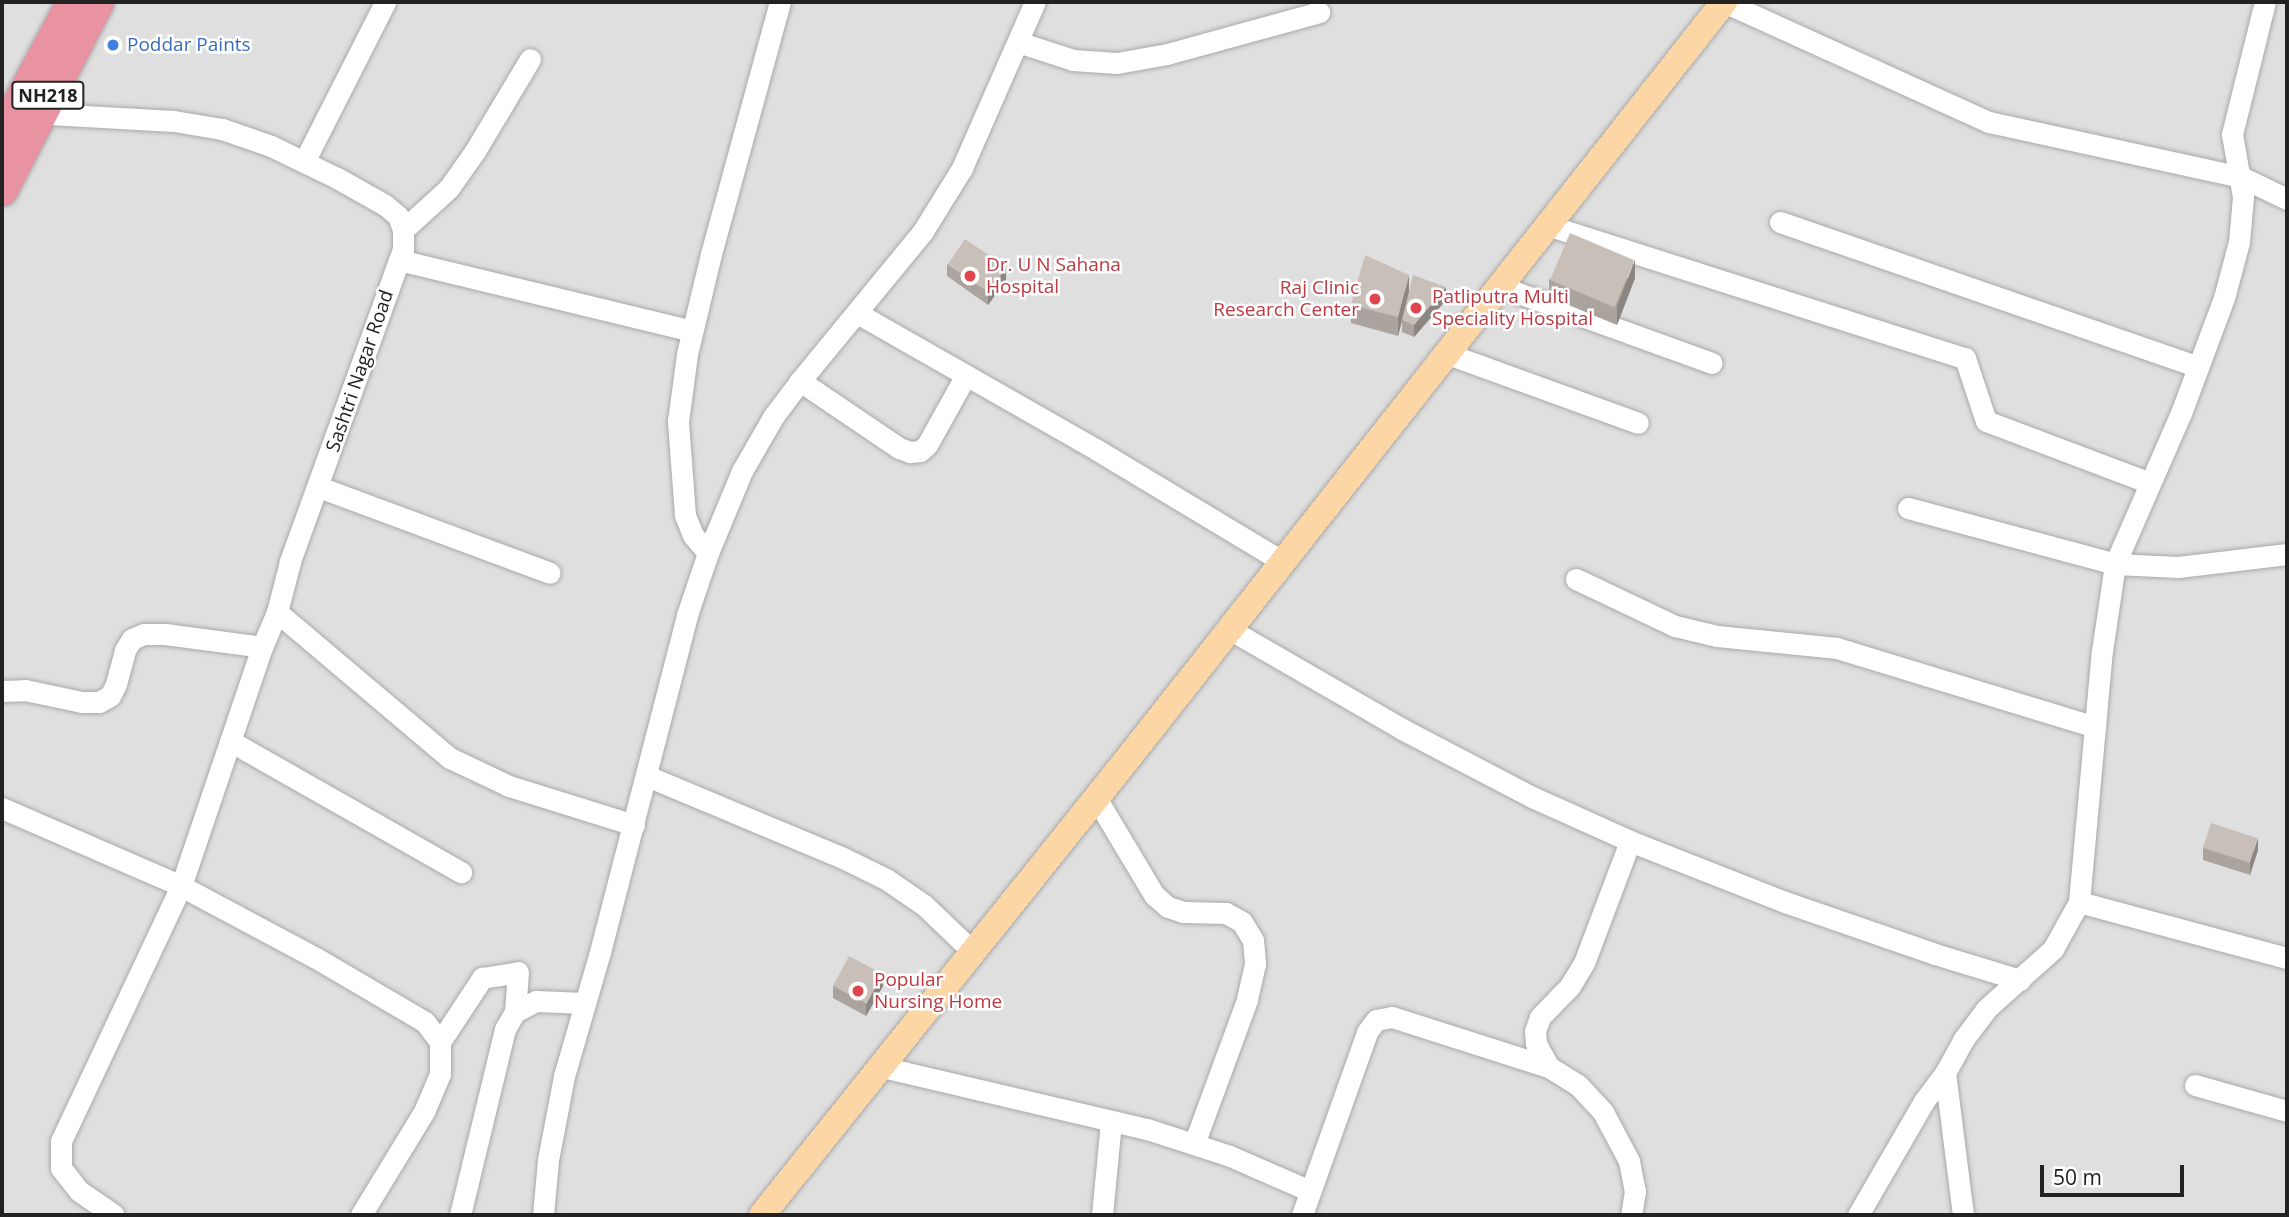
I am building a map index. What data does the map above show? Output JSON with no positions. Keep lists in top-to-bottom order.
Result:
{
  "streets": {
    "highway": ["NH218"],
    "street": ["Sashtri Nagar Road"]
  },
  "places": [
    "Poddar Paints",
    "Dr. U N Sahana Hospital",
    "Raj Clinic Research Center",
    "Patliputra Multi Speciality Hospital",
    "Popular Nursing Home"
  ],
  "scale_bar": "50 m"
}
